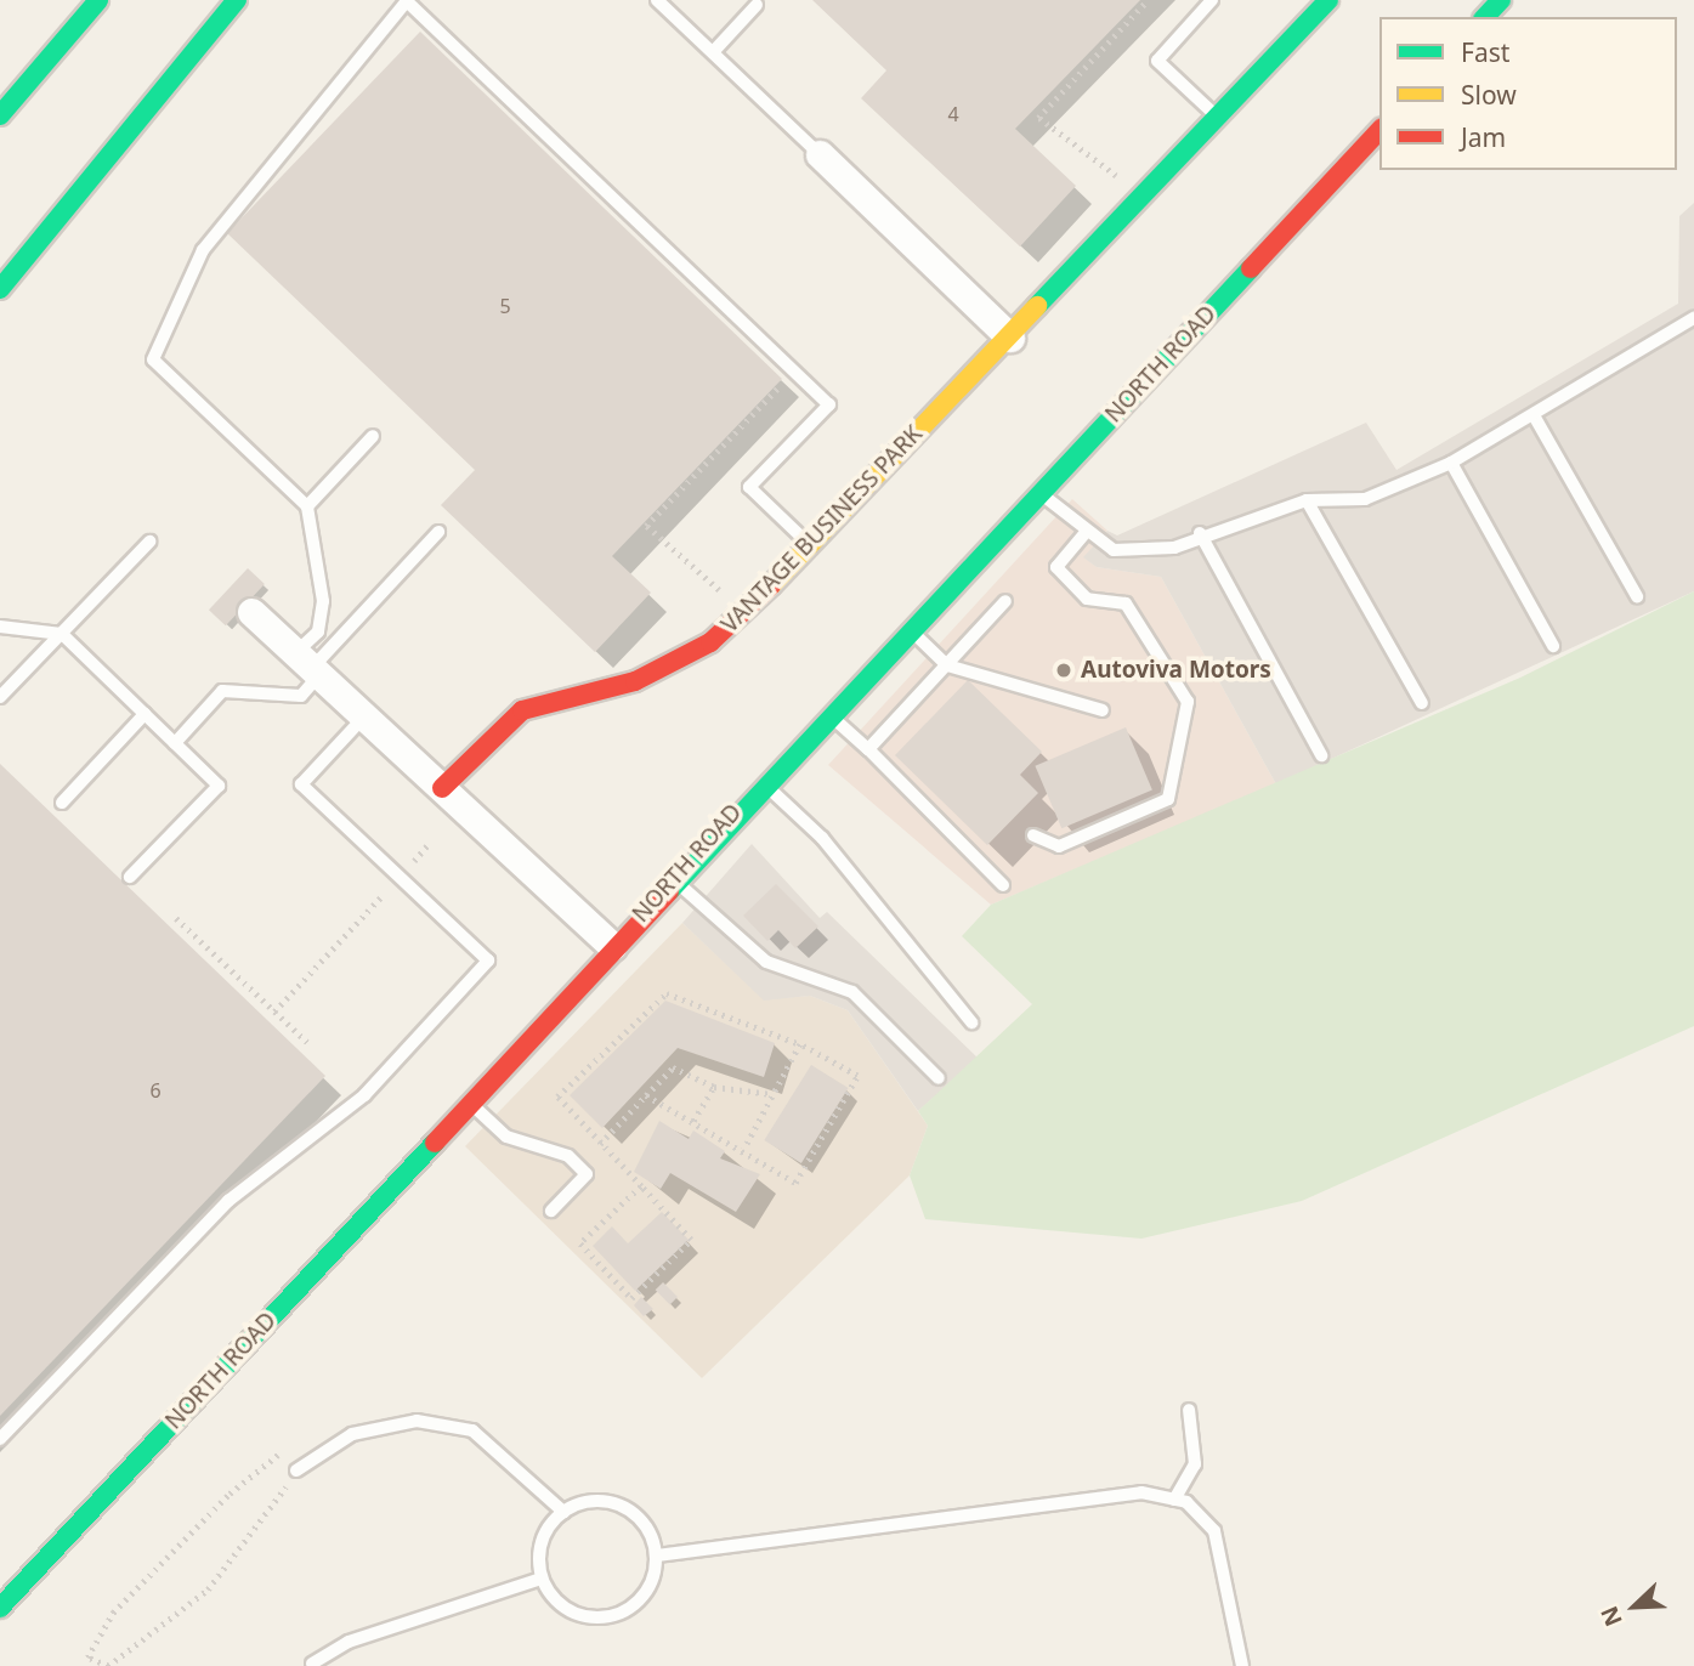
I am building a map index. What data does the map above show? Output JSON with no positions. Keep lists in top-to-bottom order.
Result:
{
  "streets": {
    "main road": ["NORTH ROAD", "VANTAGE BUSINESS PARK"]
  },
  "places": ["Autoviva Motors"],
  "house_numbers": ["4", "5", "6"],
  "legend": ["Fast", "Slow", "Jam"],
  "north": "bottom left"
}
